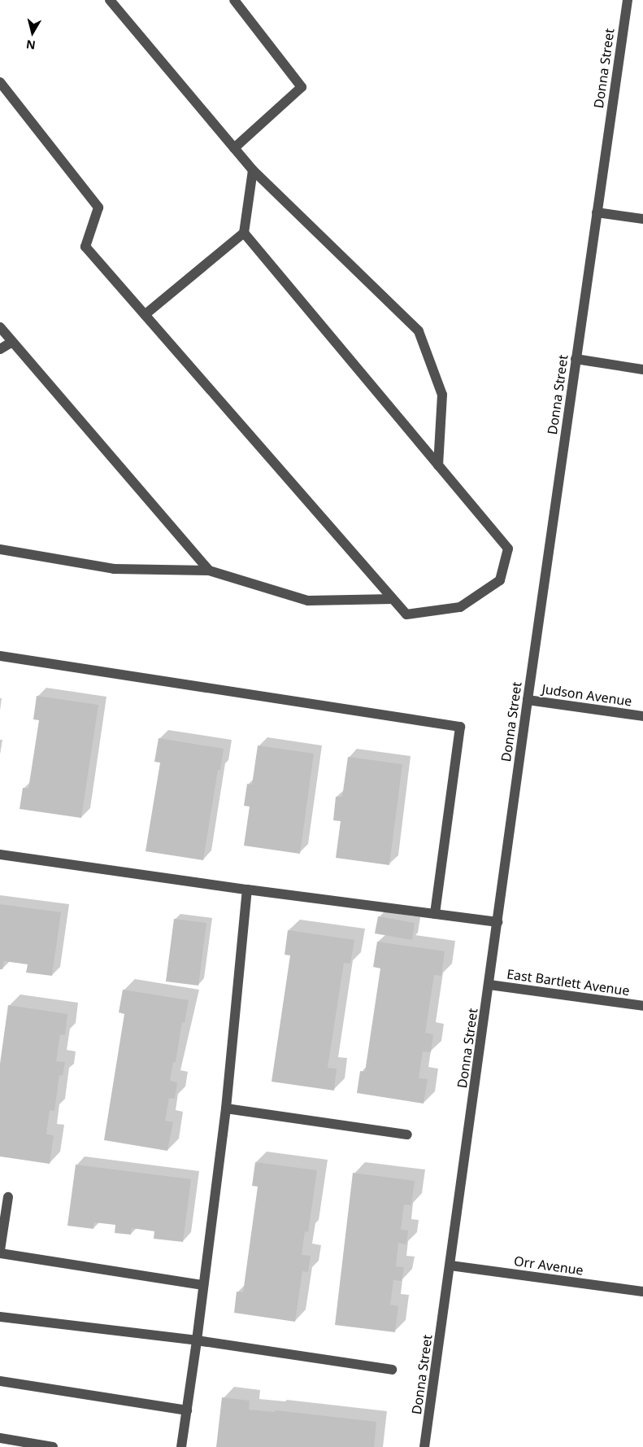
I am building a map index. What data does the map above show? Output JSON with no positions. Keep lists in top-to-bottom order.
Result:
{
  "streets": {
    "street": [
      "Donna Street",
      "Judson Avenue",
      "East Bartlett Avenue",
      "Orr Avenue"
    ]
  },
  "crossings": [
    ["Donna Street", "Judson Avenue"],
    ["Donna Street", "East Bartlett Avenue"],
    ["Donna Street", "Orr Avenue"]
  ],
  "north": "bottom"
}
